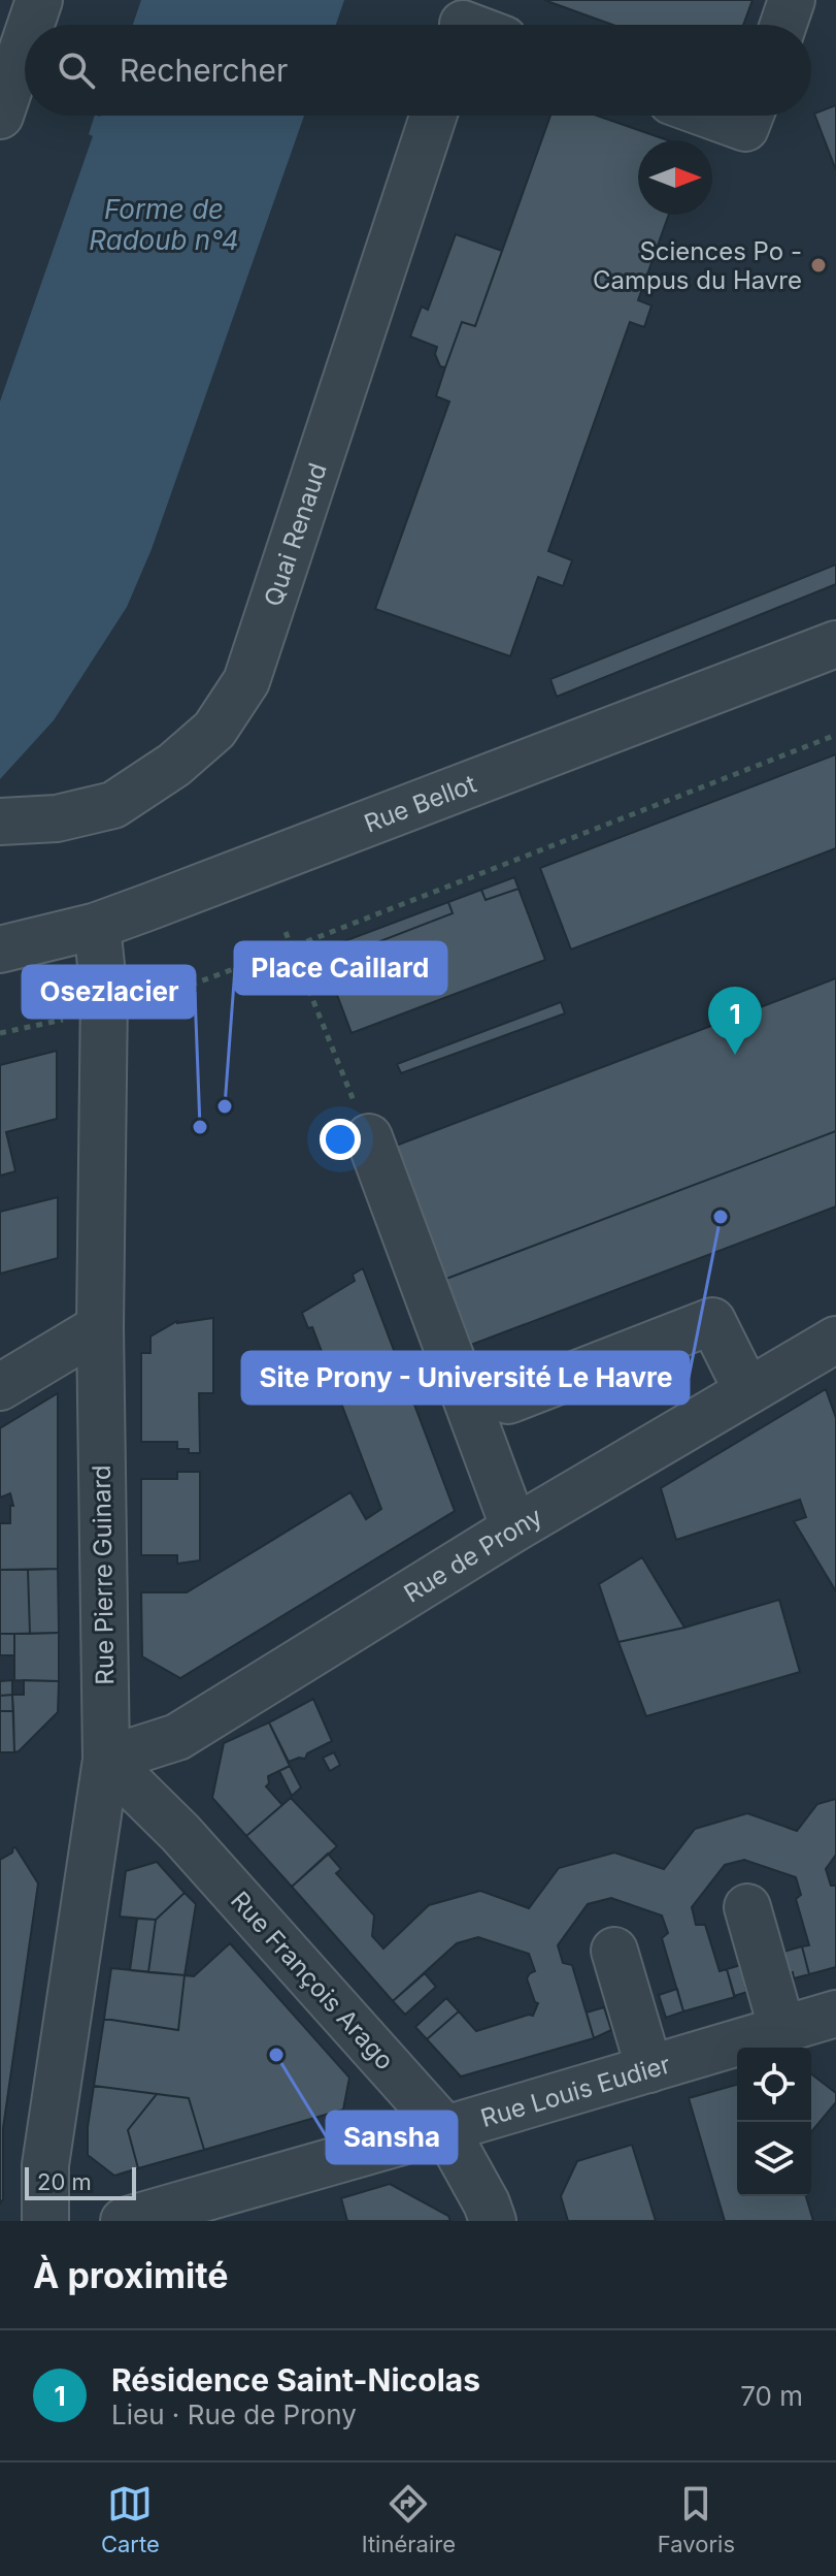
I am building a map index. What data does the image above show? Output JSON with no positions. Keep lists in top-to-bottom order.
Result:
{
  "streets": {
    "street": [
      "Quai Renaud",
      "Rue Bellot",
      "Rue de Prony",
      "Rue Pierre Guinard",
      "Rue François Arago",
      "Rue Louis Eudier"
    ]
  },
  "crossings": [
    ["Rue Bellot", "Rue Pierre Guinard"],
    ["Rue de Prony", "Rue Pierre Guinard"],
    ["Rue de Prony", "Rue François Arago"],
    ["Rue Pierre Guinard", "Rue François Arago"],
    ["Rue François Arago", "Rue Louis Eudier"]
  ],
  "water": ["Forme de Radoub n°4"],
  "places": [
    "Sciences Po - Campus du Havre",
    "Place Caillard",
    "Osezlacier",
    "Site Prony - Université Le Havre",
    "Sansha"
  ],
  "scale_bar": "20 m",
  "north": "right",
  "page": {
    "search": "Rechercher",
    "pins": "1",
    "scale": "20 m",
    "heading": "À proximité",
    "list": [
      {
        "mark": "1",
        "name": "Résidence Saint-Nicolas",
        "note": "Lieu · Rue de Prony",
        "value": "70 m"
      }
    ],
    "nav": ["Carte", "Itinéraire", "Favoris"]
  }
}
